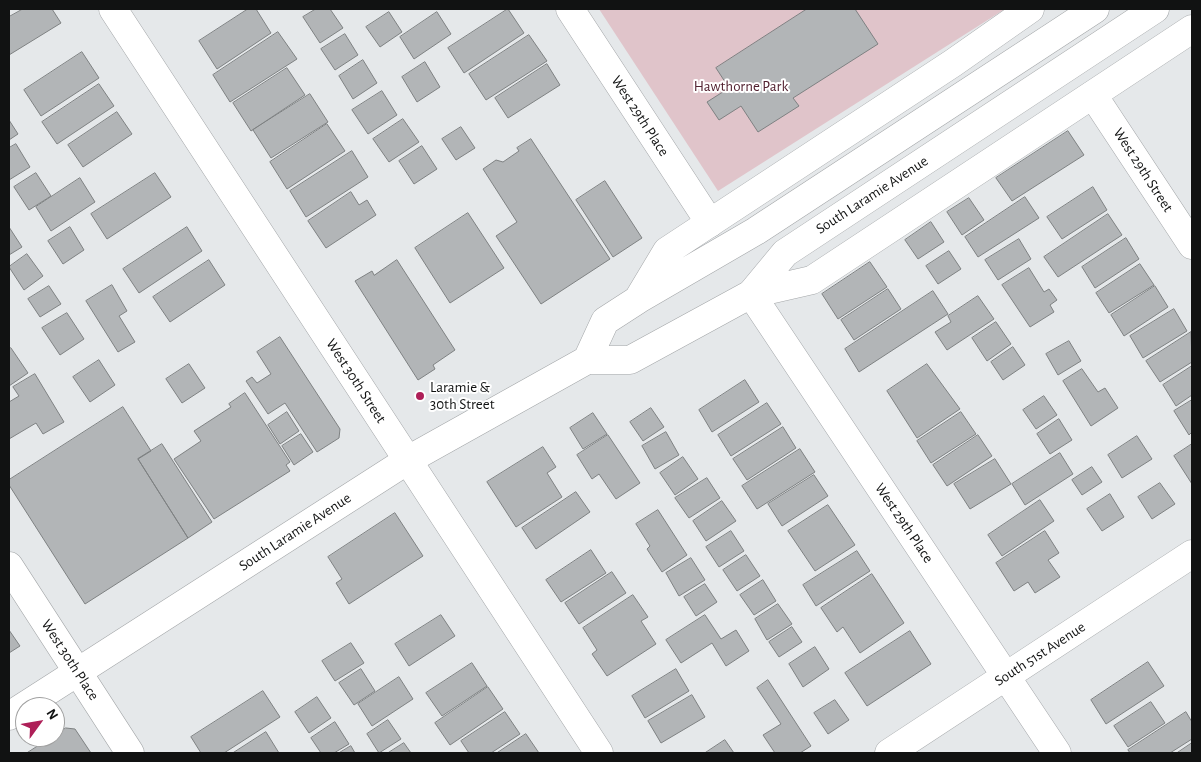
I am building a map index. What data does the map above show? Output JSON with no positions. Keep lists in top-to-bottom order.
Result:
{
  "streets": {
    "main road": [
      "West 29th Place",
      "West 29th Street",
      "South Laramie Avenue",
      "West 30th Street",
      "South 51st Avenue",
      "West 30th Place"
    ]
  },
  "crossings": [
    ["West 29th Place", "South Laramie Avenue"],
    ["West 29th Place", "South 51st Avenue"],
    ["South Laramie Avenue", "West 30th Street"],
    ["South Laramie Avenue", "West 30th Place"]
  ],
  "parks": ["Hawthorne Park"],
  "places": ["Laramie & 30th Street"],
  "north": "top right"
}
